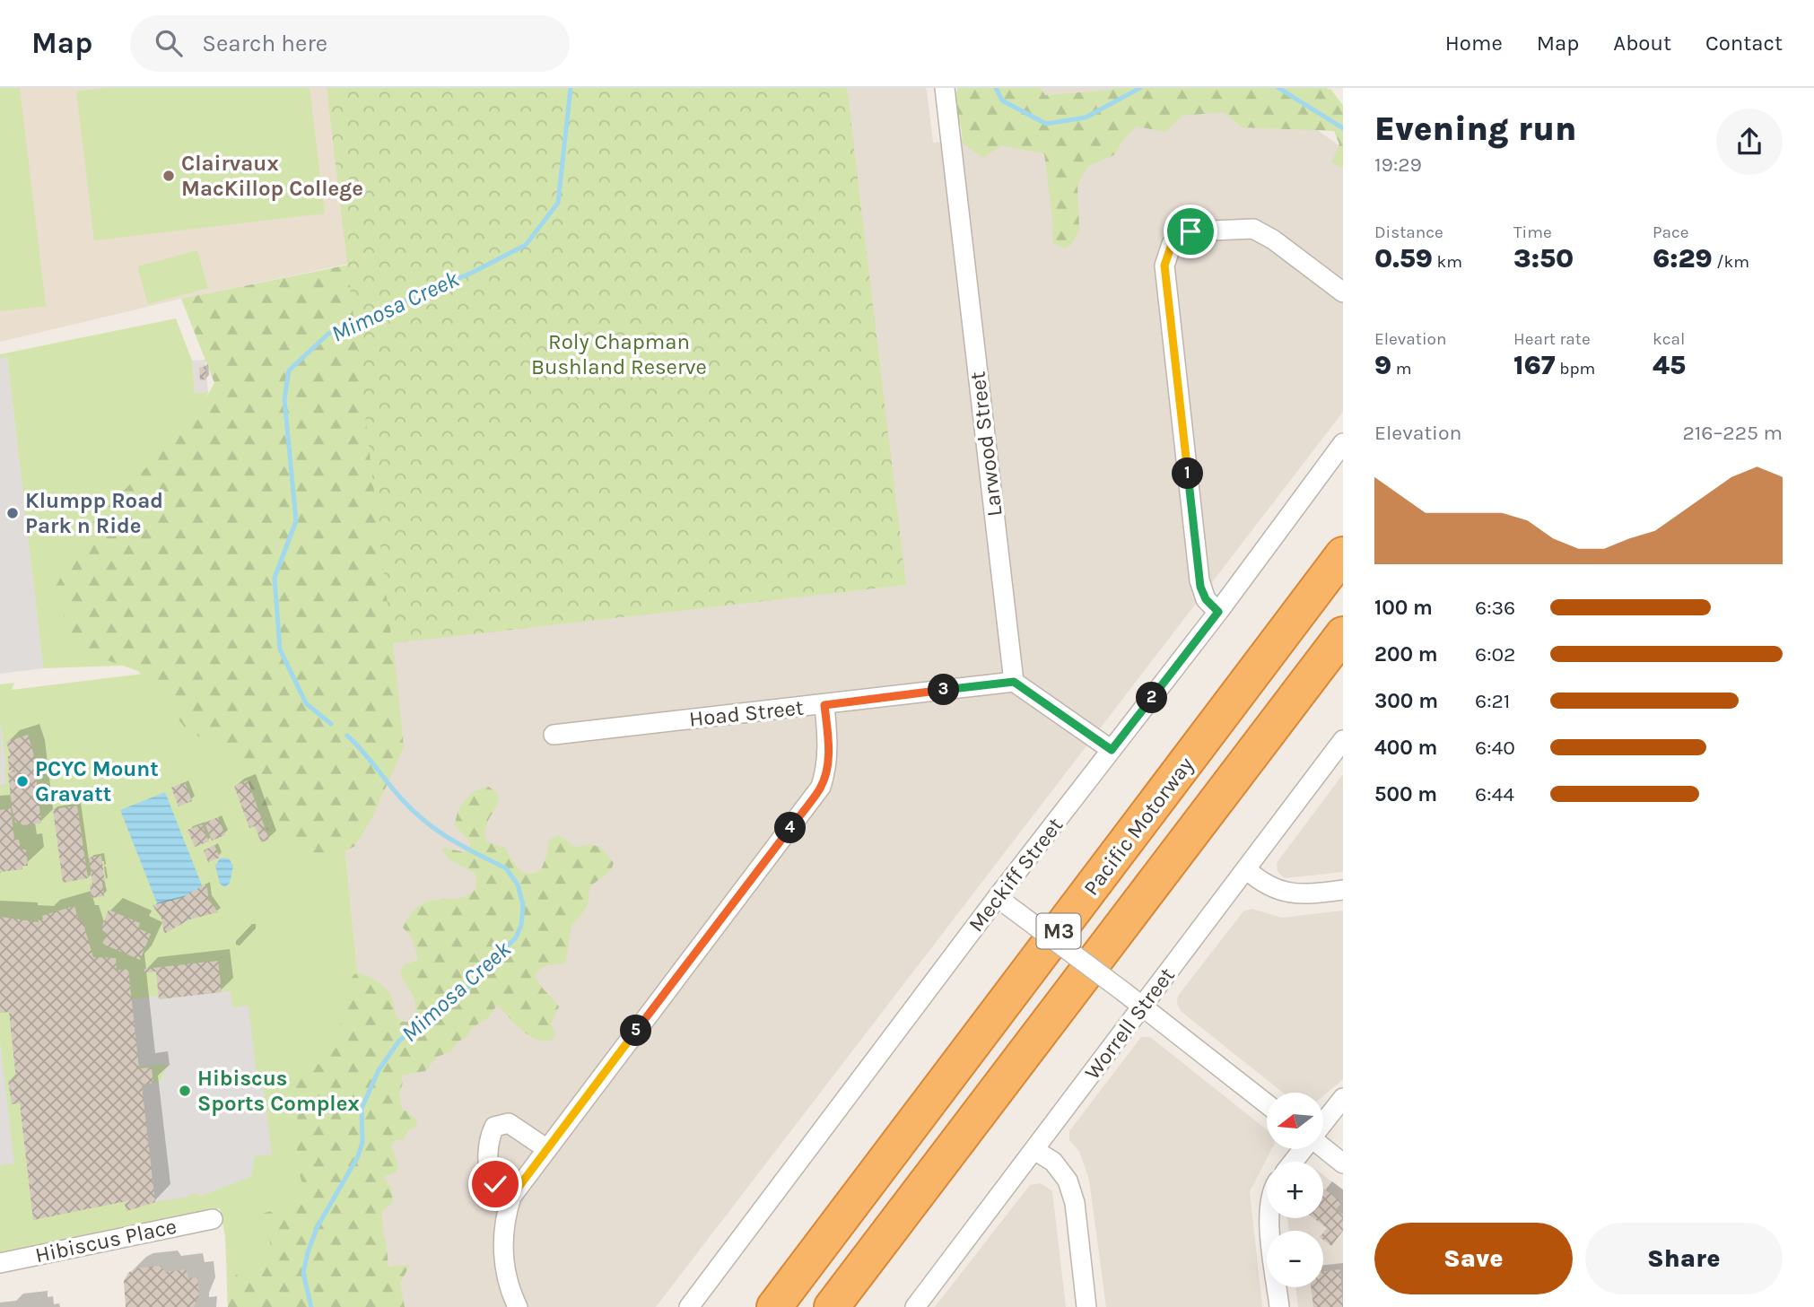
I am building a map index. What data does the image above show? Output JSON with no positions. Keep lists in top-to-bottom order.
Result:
{
  "streets": {
    "highway": ["Pacific Motorway", "M3"],
    "street": [
      "Larwood Street",
      "Hoad Street",
      "Meckiff Street",
      "Worrell Street",
      "Hibiscus Place"
    ]
  },
  "crossings": [
    ["Larwood Street", "Hoad Street"]
  ],
  "water": ["Mimosa Creek"],
  "parks": ["Roly Chapman Bushland Reserve"],
  "places": [
    "Clairvaux MacKillop College",
    "Klumpp Road Park n Ride",
    "PCYC Mount Gravatt",
    "Hibiscus Sports Complex"
  ],
  "north": "left",
  "page": {
    "header": "Map",
    "search": "Search here",
    "nav": [
      "Home",
      "Map",
      "About",
      "Contact"
    ],
    "heading": ["Evening run", "19:29"],
    "stats": [
      ["Distance", "0.59 km"],
      ["Time", "3:50"],
      ["Pace", "6:29 /km"],
      ["Elevation", "9 m"],
      ["Heart rate", "167 bpm"],
      ["kcal", "45"]
    ],
    "chart": ["Elevation", "216–225 m"],
    "pins": [
      "1",
      "3",
      "2",
      "4",
      "5"
    ],
    "list": [
      {
        "name": "100 m",
        "note": "6:36"
      },
      {
        "name": "200 m",
        "note": "6:02"
      },
      {
        "name": "300 m",
        "note": "6:21"
      },
      {
        "name": "400 m",
        "note": "6:40"
      },
      {
        "name": "500 m",
        "note": "6:44"
      }
    ],
    "map_buttons": ["+", "−"],
    "buttons": ["Save", "Share"]
  }
}
